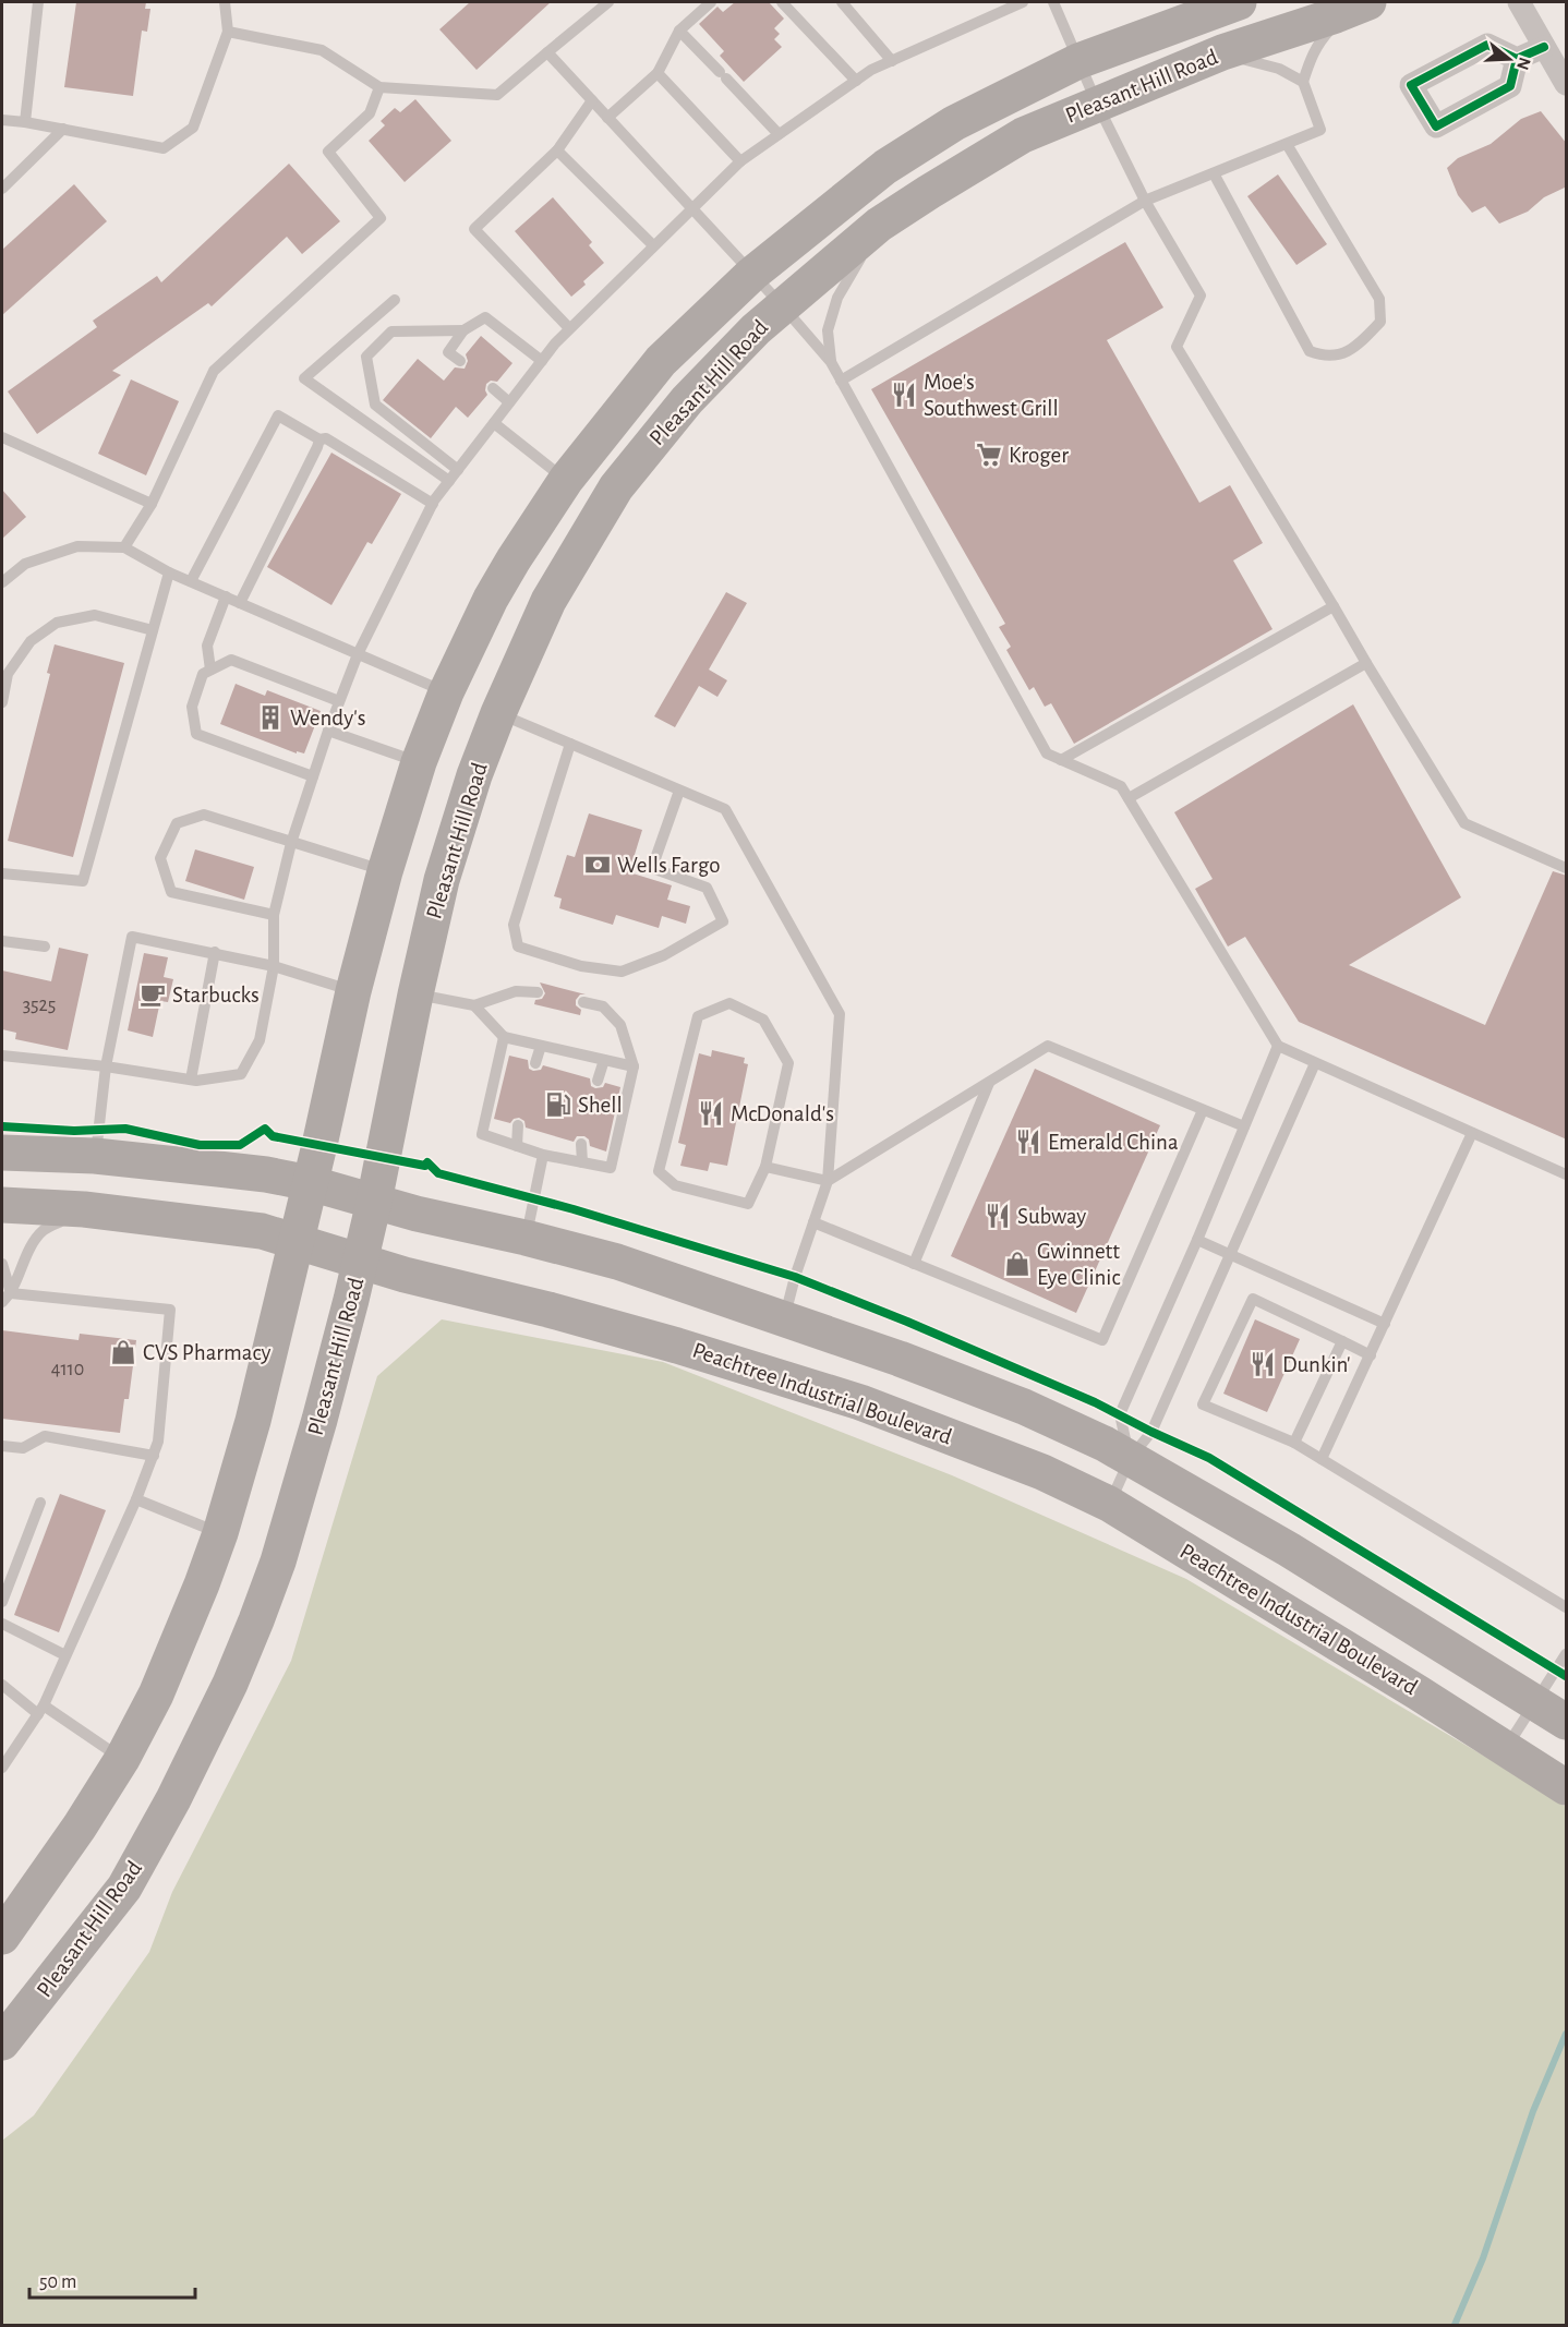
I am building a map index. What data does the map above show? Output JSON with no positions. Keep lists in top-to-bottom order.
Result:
{
  "streets": {
    "highway": ["Pleasant Hill Road", "Peachtree Industrial Boulevard"]
  },
  "crossings": [
    ["Pleasant Hill Road", "Peachtree Industrial Boulevard"]
  ],
  "places": {
    "restaurant": [
      "Moe's Southwest Grill",
      "McDonald's",
      "Emerald China",
      "Subway",
      "Dunkin'"
    ],
    "supermarket": ["Kroger"],
    "building": ["Wendy's"],
    "bank": ["Wells Fargo"],
    "cafe": ["Starbucks"],
    "fuel station": ["Shell"],
    "shop": ["Gwinnett Eye Clinic", "CVS Pharmacy"]
  },
  "house_numbers": ["3525", "4110"],
  "scale_bar": "50 m",
  "north": "right"
}
